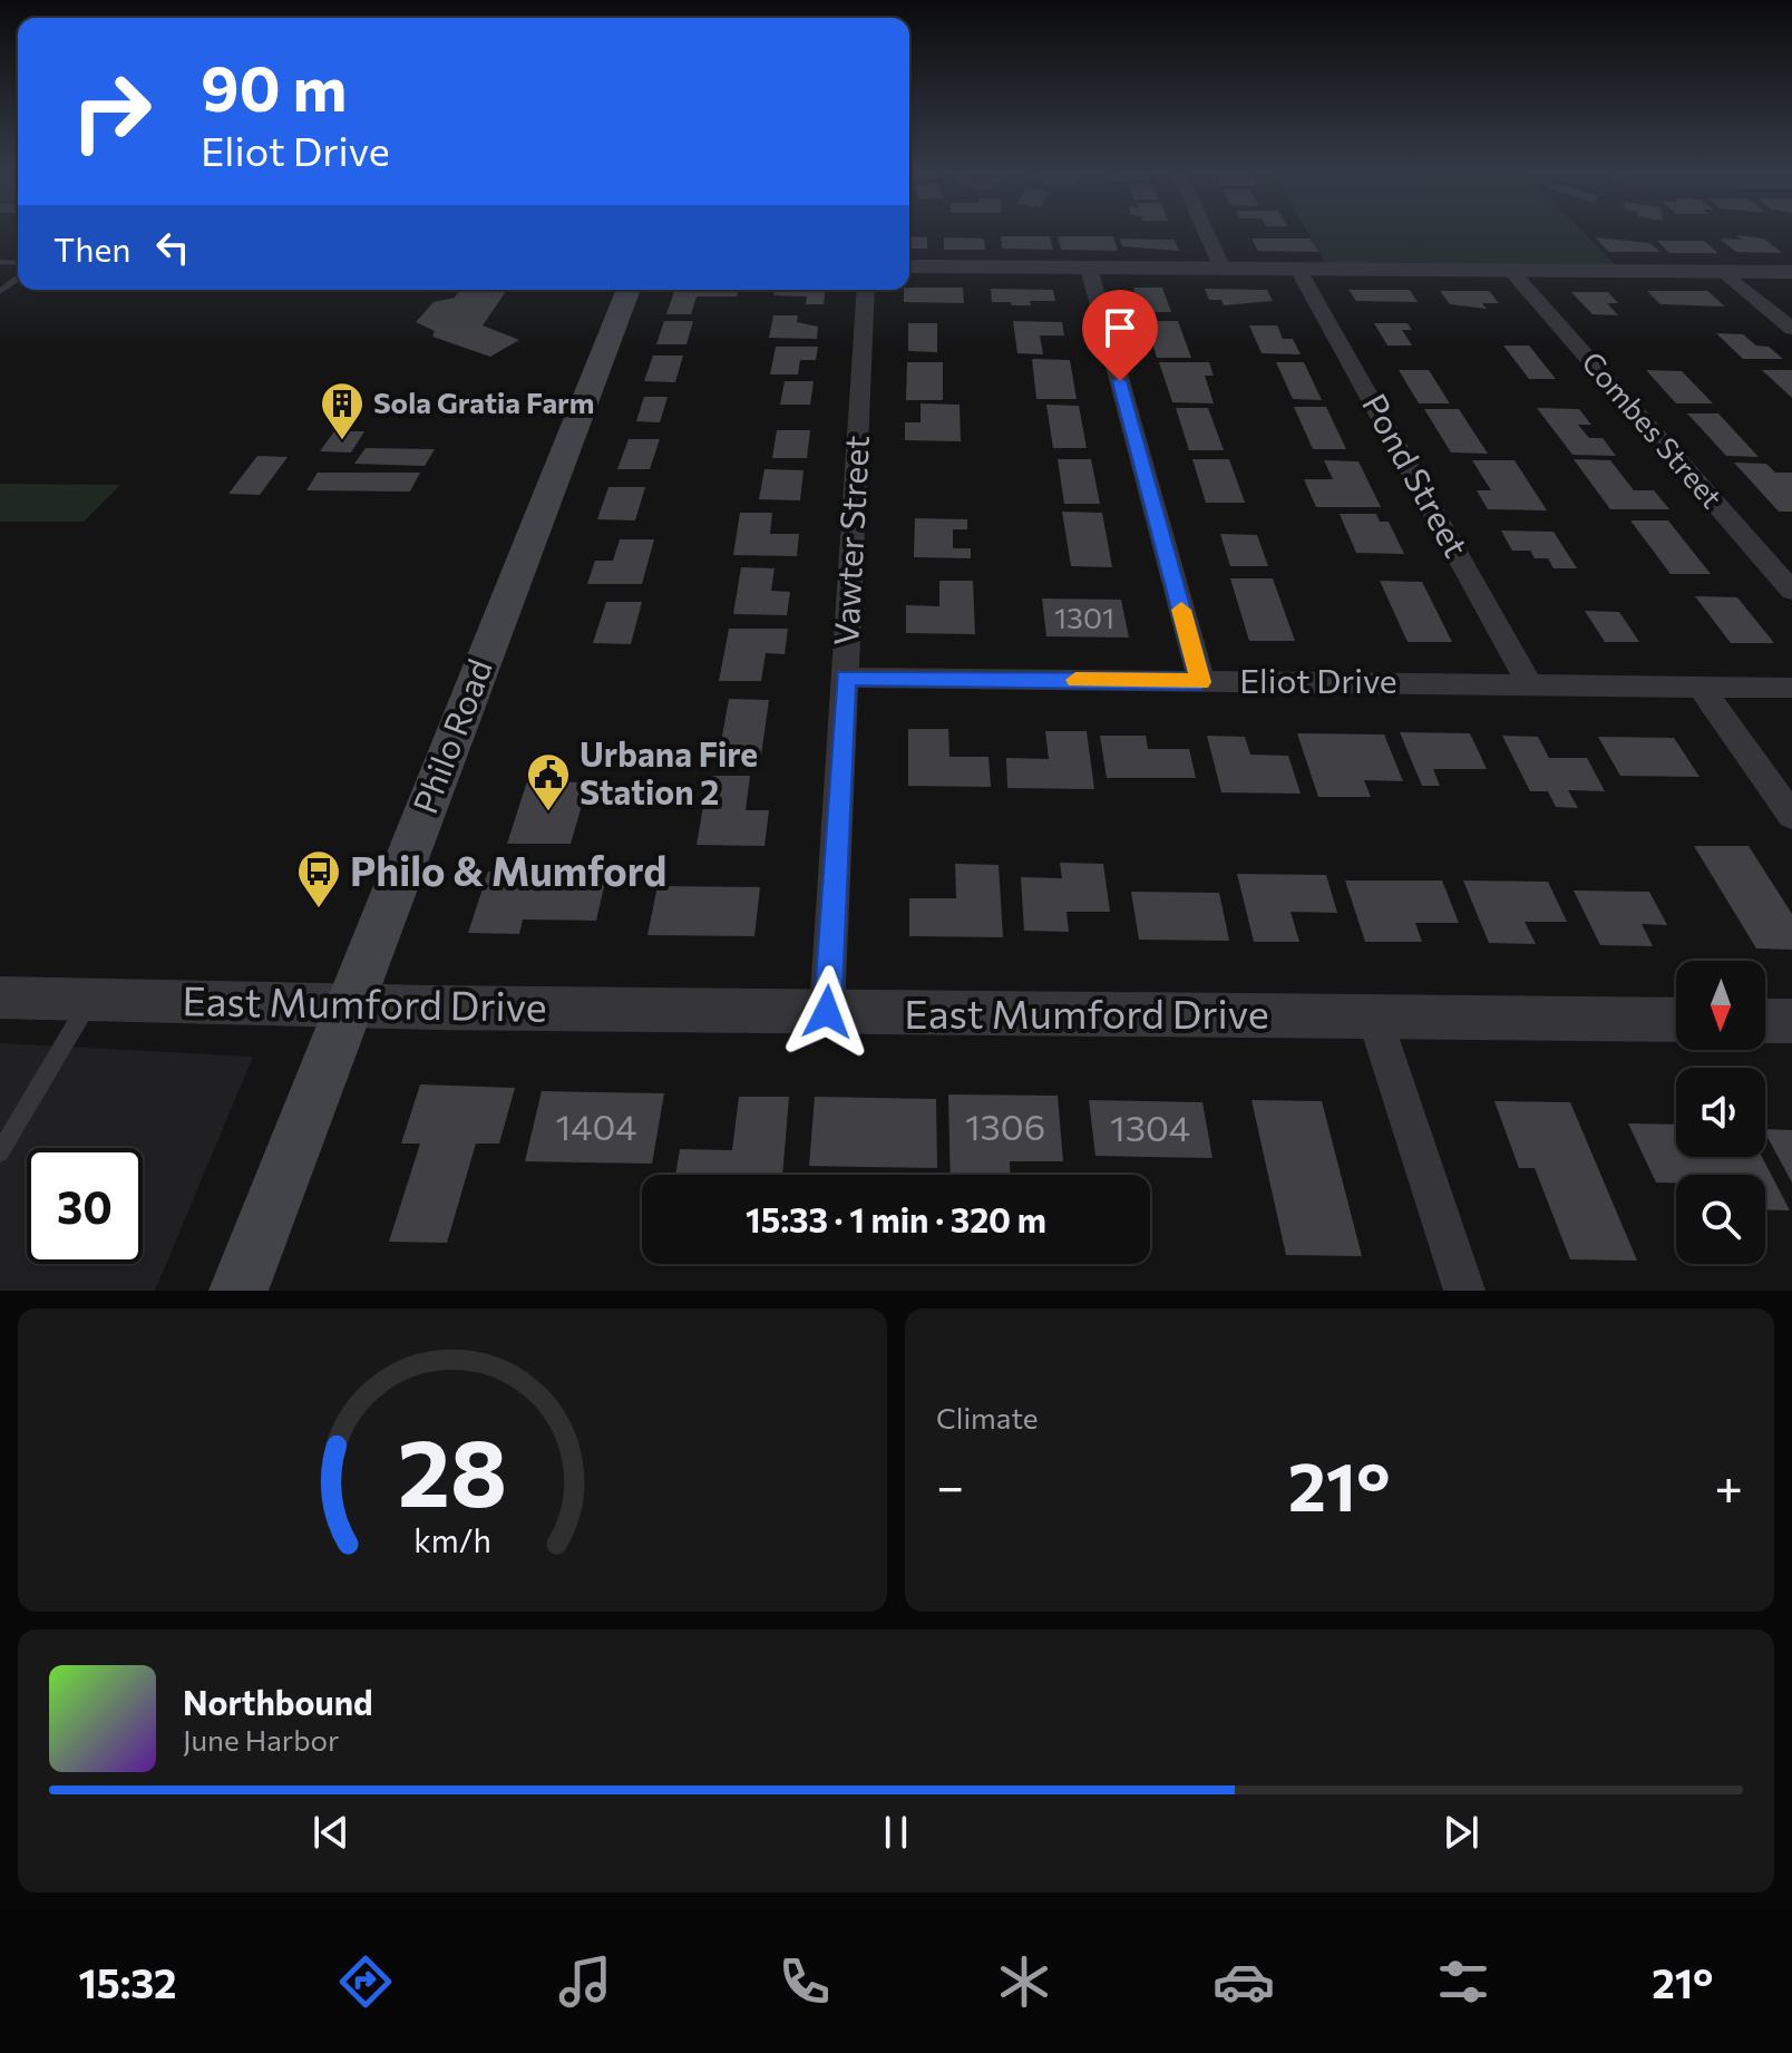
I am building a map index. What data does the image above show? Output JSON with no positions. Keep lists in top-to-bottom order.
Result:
{
  "streets": {
    "main road": ["Philo Road"],
    "street": [
      "Combes Street",
      "Pond Street",
      "Vawter Street",
      "Eliot Drive",
      "East Mumford Drive"
    ]
  },
  "crossings": [
    ["Pond Street", "Eliot Drive"],
    ["Vawter Street", "Eliot Drive"],
    ["Vawter Street", "East Mumford Drive"],
    ["Philo Road", "East Mumford Drive"]
  ],
  "places": {
    "building": ["Sola Gratia Farm"],
    "public building": ["Urbana Fire Station 2"],
    "bus stop": ["Philo & Mumford"]
  },
  "house_numbers": [
    "1301",
    "1404",
    "1306",
    "1304"
  ],
  "north": "bottom",
  "page": {
    "turn": ["90 m", "Eliot Drive"],
    "then": "Then",
    "limit": "30",
    "trip": "15:33 · 1 min · 320 m",
    "tile": "Climate",
    "heat": ["−", "21°", "+"],
    "song": ["Northbound", "June Harbor"],
    "tabs": ["15:32", "21°"],
    "gauge": ["28", "km/h"]
  }
}
